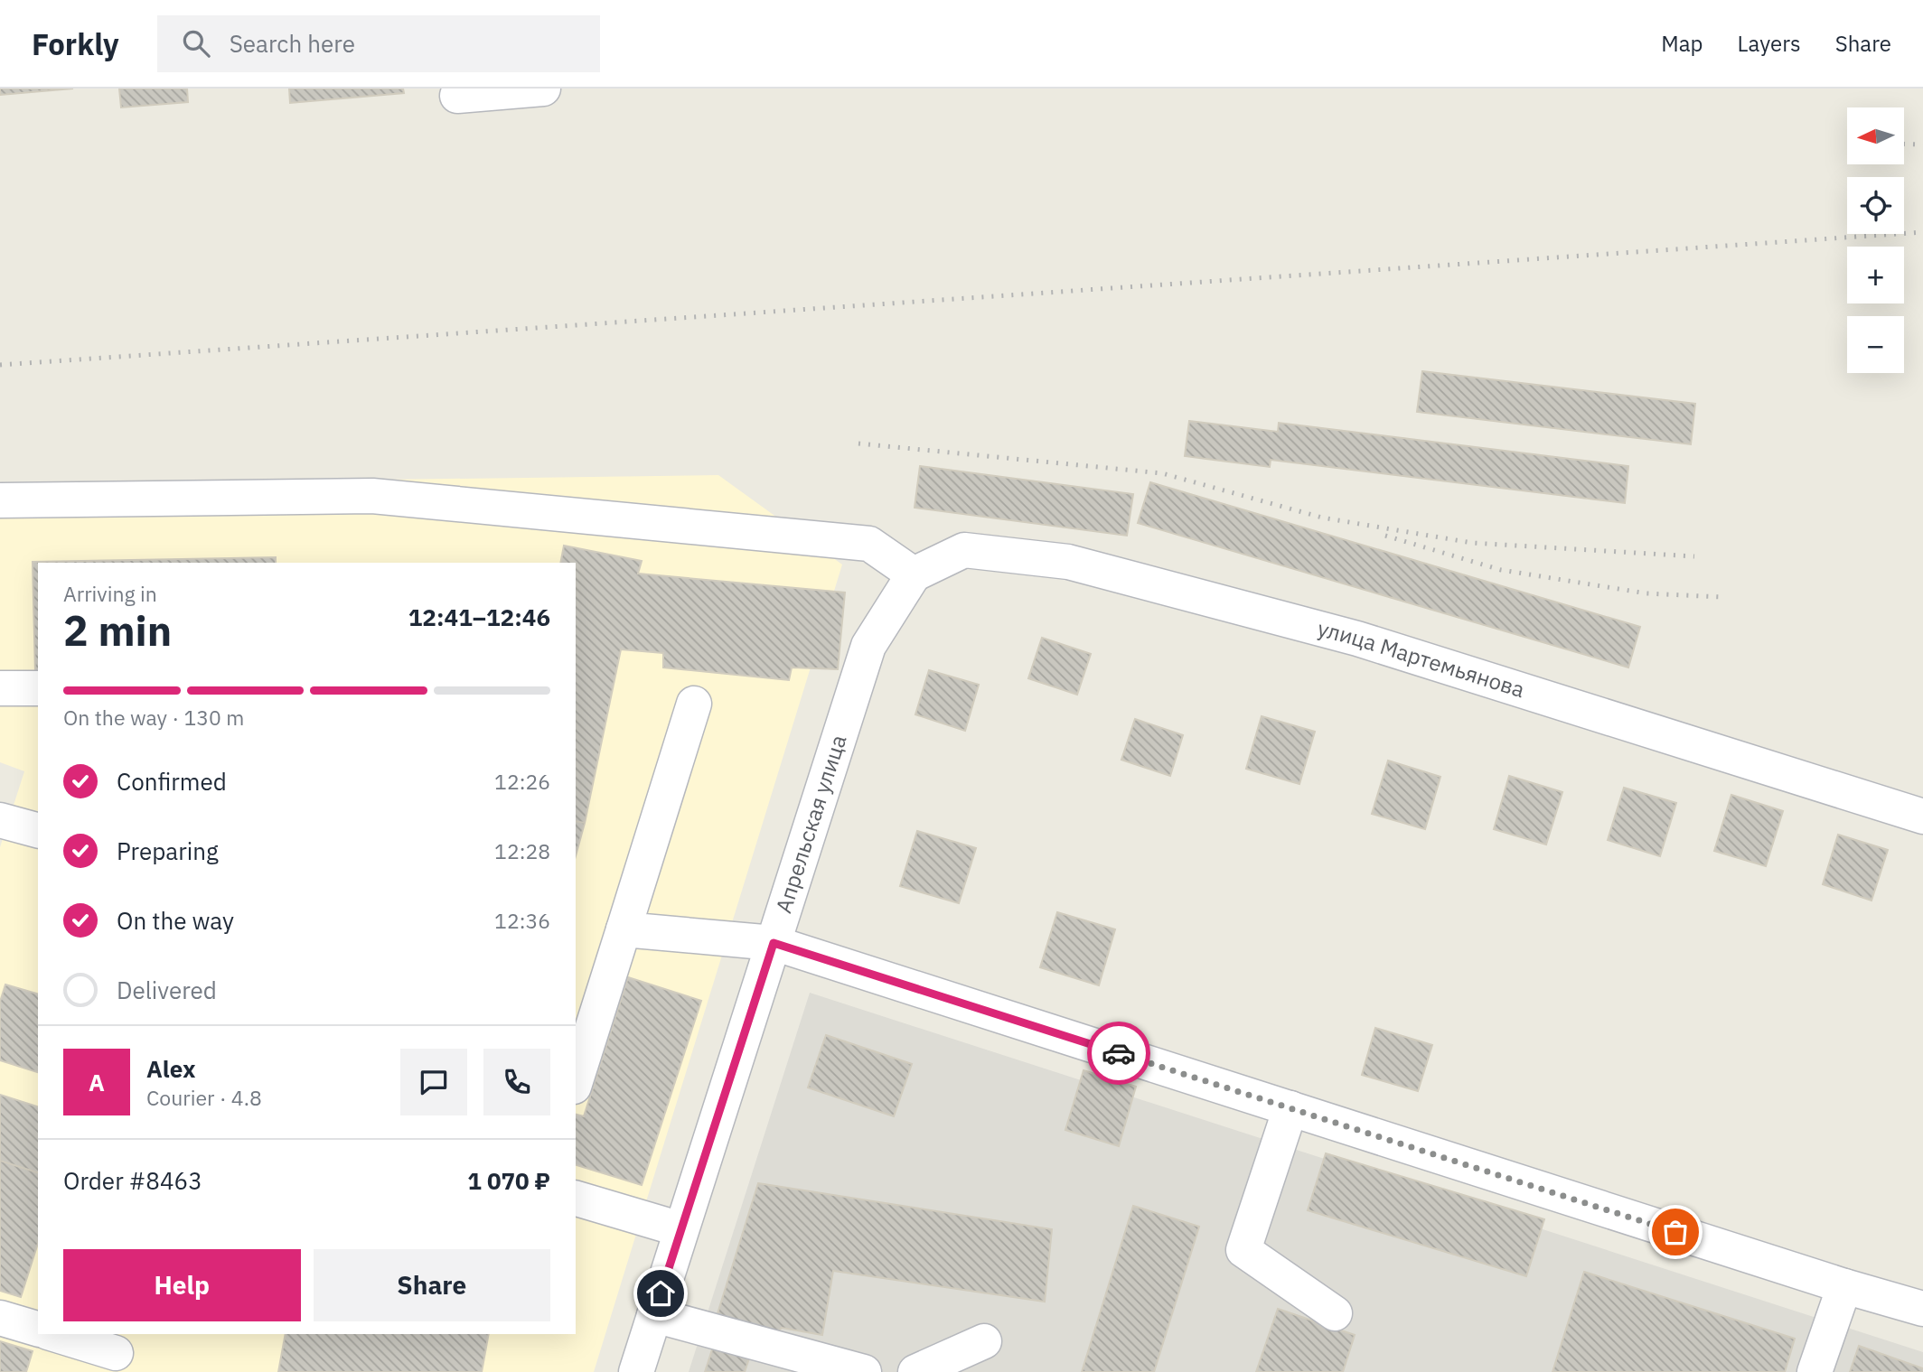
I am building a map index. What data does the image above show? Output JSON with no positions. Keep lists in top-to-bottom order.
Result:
{
  "streets": {
    "street": ["улица Мартемьянова", "Апрельская улица"]
  },
  "crossings": [
    ["улица Мартемьянова", "Апрельская улица"]
  ],
  "north": "left",
  "page": {
    "header": "Forkly",
    "search": "Search here",
    "nav": ["Map", "Layers", "Share"],
    "map_buttons": ["+", "−"],
    "heading": ["2 min", "Arriving in", "12:41–12:46"],
    "panel": [
      "Alex",
      "Courier · 4.8",
      "Order #8463",
      "1 070 ₽"
    ],
    "bar": "On the way · 130 m",
    "list": [
      ["Confirmed", "12:26"],
      ["Preparing", "12:28"],
      ["On the way", "12:36"],
      "Delivered"
    ],
    "round": "A",
    "buttons": ["Help", "Share"]
  }
}
